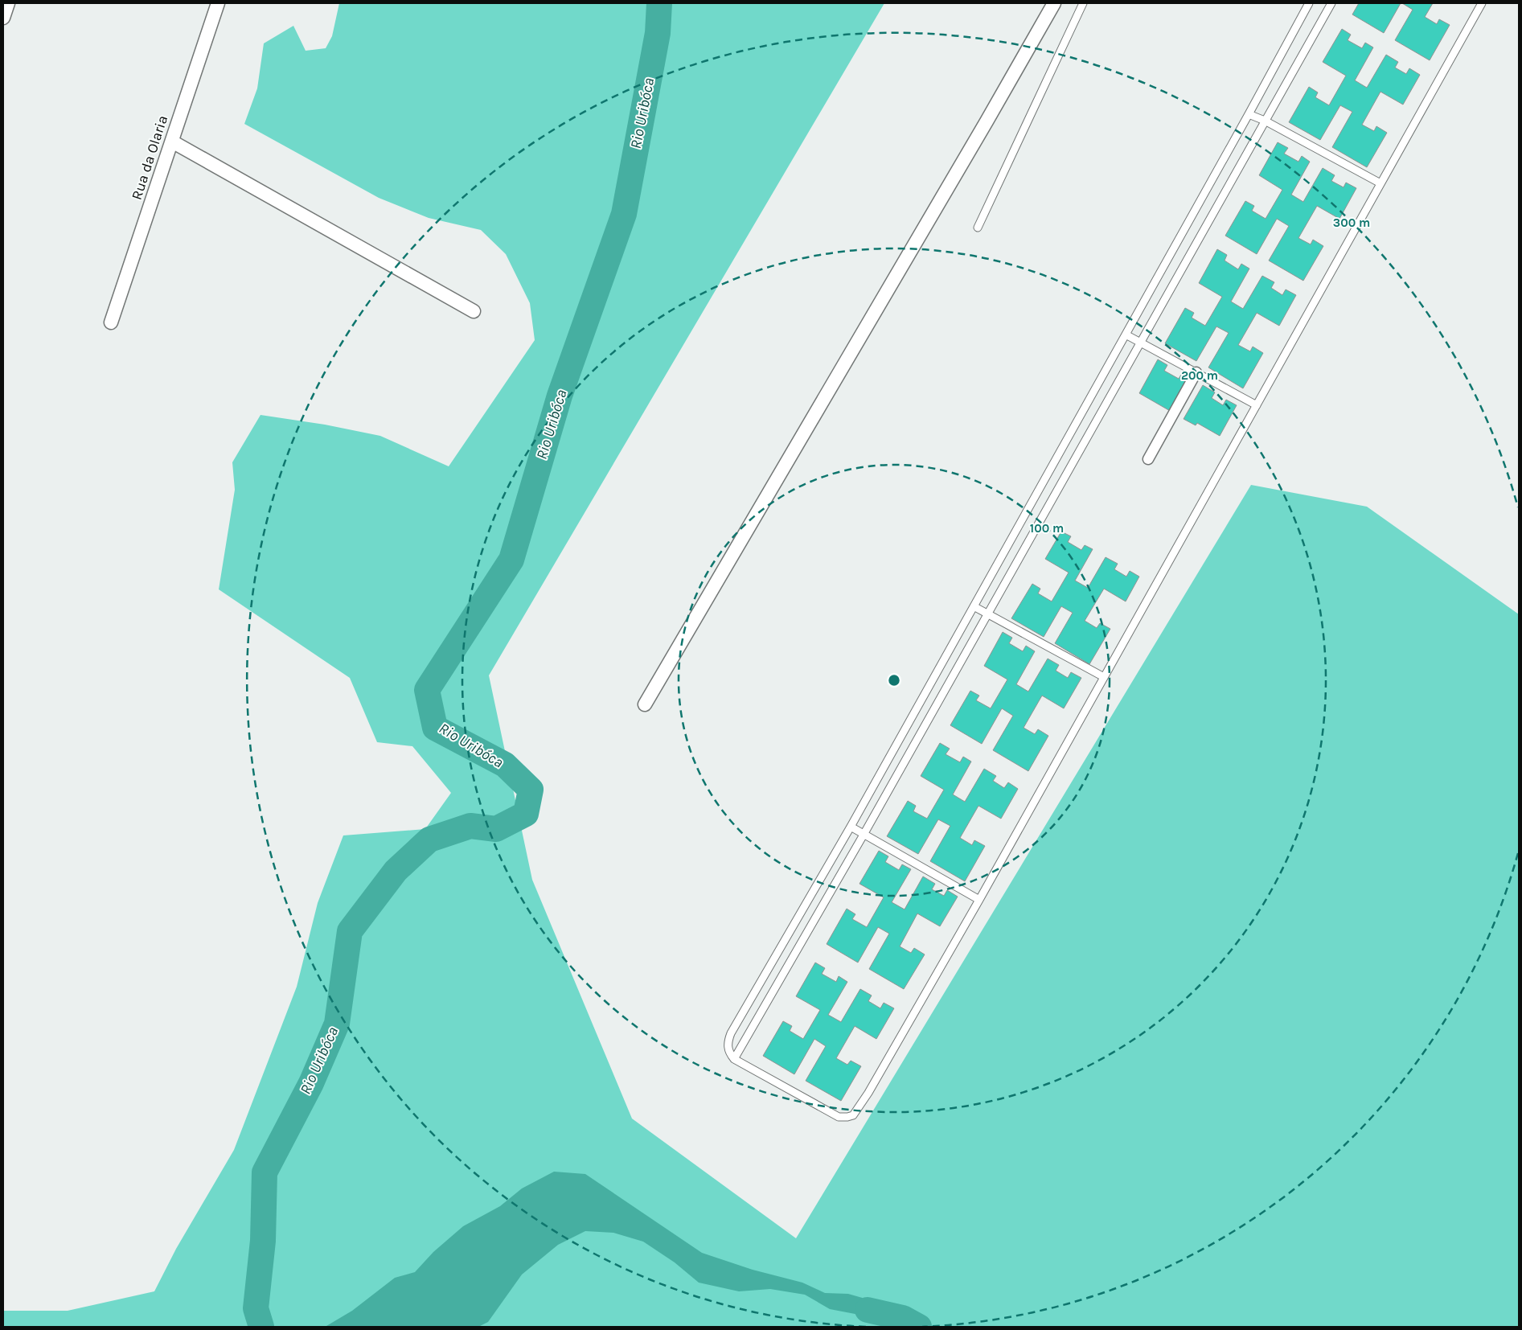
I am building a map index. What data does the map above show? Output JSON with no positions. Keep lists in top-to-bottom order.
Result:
{
  "streets": {
    "street": ["Rua da Olaria"]
  },
  "water": ["Rio Uribóca"],
  "rings": ["300 m", "200 m", "100 m"]
}
